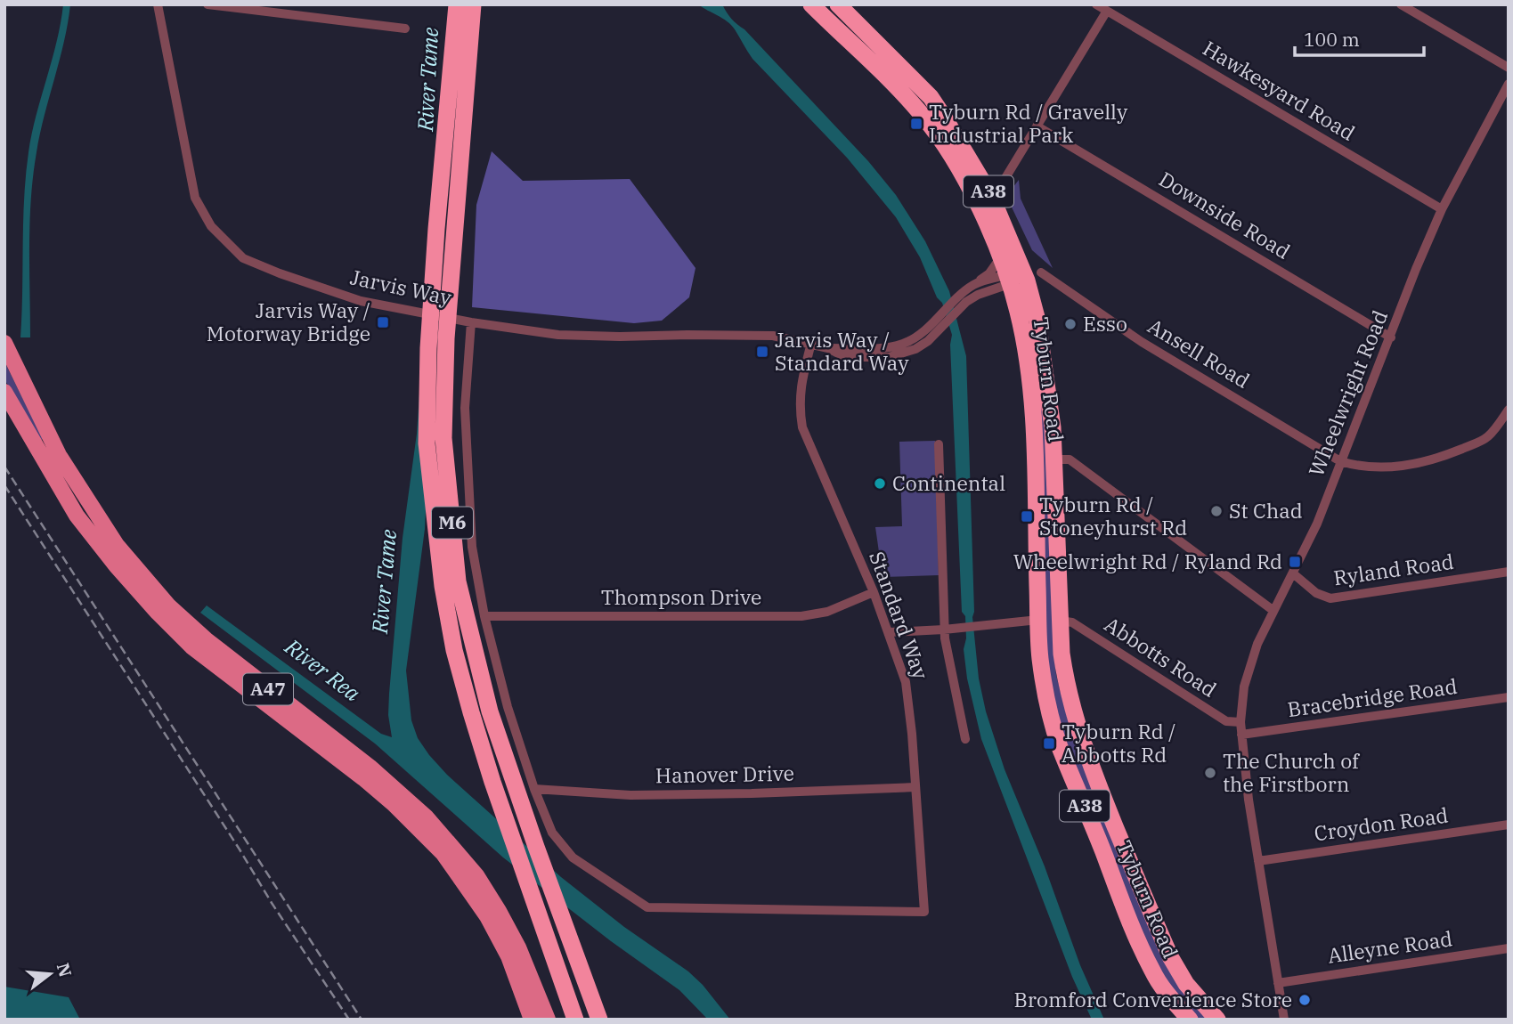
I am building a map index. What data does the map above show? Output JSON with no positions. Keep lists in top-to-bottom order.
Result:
{
  "streets": {
    "highway": ["A38", "Tyburn Road", "M6"],
    "main road": ["A47"],
    "street": [
      "Hawkesyard Road",
      "Downside Road",
      "Jarvis Way",
      "Ansell Road",
      "Wheelwright Road",
      "Ryland Road",
      "Thompson Drive",
      "Standard Way",
      "Abbotts Road",
      "Bracebridge Road",
      "Hanover Drive",
      "Croydon Road",
      "Alleyne Road"
    ]
  },
  "crossings": [
    ["Hawkesyard Road", "Wheelwright Road"],
    ["Downside Road", "Wheelwright Road"],
    ["Jarvis Way", "Ansell Road"],
    ["Jarvis Way", "Tyburn Road"],
    ["Jarvis Way", "Standard Way"],
    ["Ansell Road", "Tyburn Road"],
    ["Ansell Road", "Wheelwright Road"],
    ["Tyburn Road", "Abbotts Road"],
    ["Wheelwright Road", "Ryland Road"],
    ["Wheelwright Road", "Abbotts Road"],
    ["Wheelwright Road", "Bracebridge Road"],
    ["Wheelwright Road", "Croydon Road"],
    ["Wheelwright Road", "Alleyne Road"],
    ["Thompson Drive", "Standard Way"],
    ["Standard Way", "Hanover Drive"]
  ],
  "water": ["River Tame", "River Rea"],
  "places": {
    "transit": [
      "Tyburn Rd / Gravelly Industrial Park",
      "Jarvis Way / Motorway Bridge",
      "Jarvis Way / Standard Way",
      "Tyburn Rd / Stoneyhurst Rd",
      "Wheelwright Rd / Ryland Rd",
      "Tyburn Rd / Abbotts Rd"
    ],
    "other": [
      "Esso",
      "Continental",
      "St Chad",
      "The Church of the Firstborn",
      "Bromford Convenience Store"
    ]
  },
  "scale_bar": "100 m",
  "north": "right"
}
